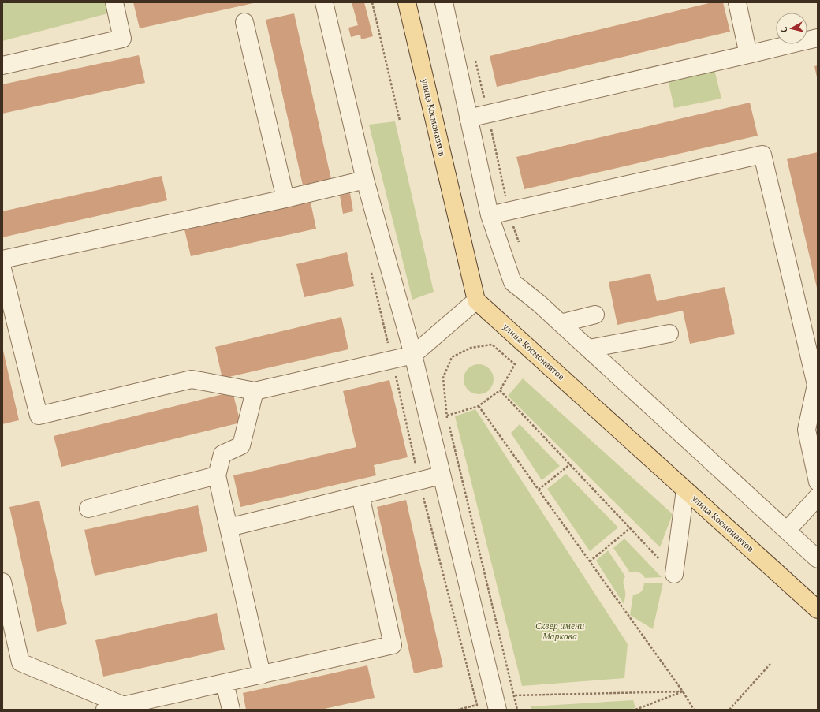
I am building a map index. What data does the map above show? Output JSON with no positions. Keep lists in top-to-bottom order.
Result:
{
  "streets": {
    "main road": ["улица Космонавтов"]
  },
  "parks": ["Сквер имени Маркова"],
  "north": "left"
}
